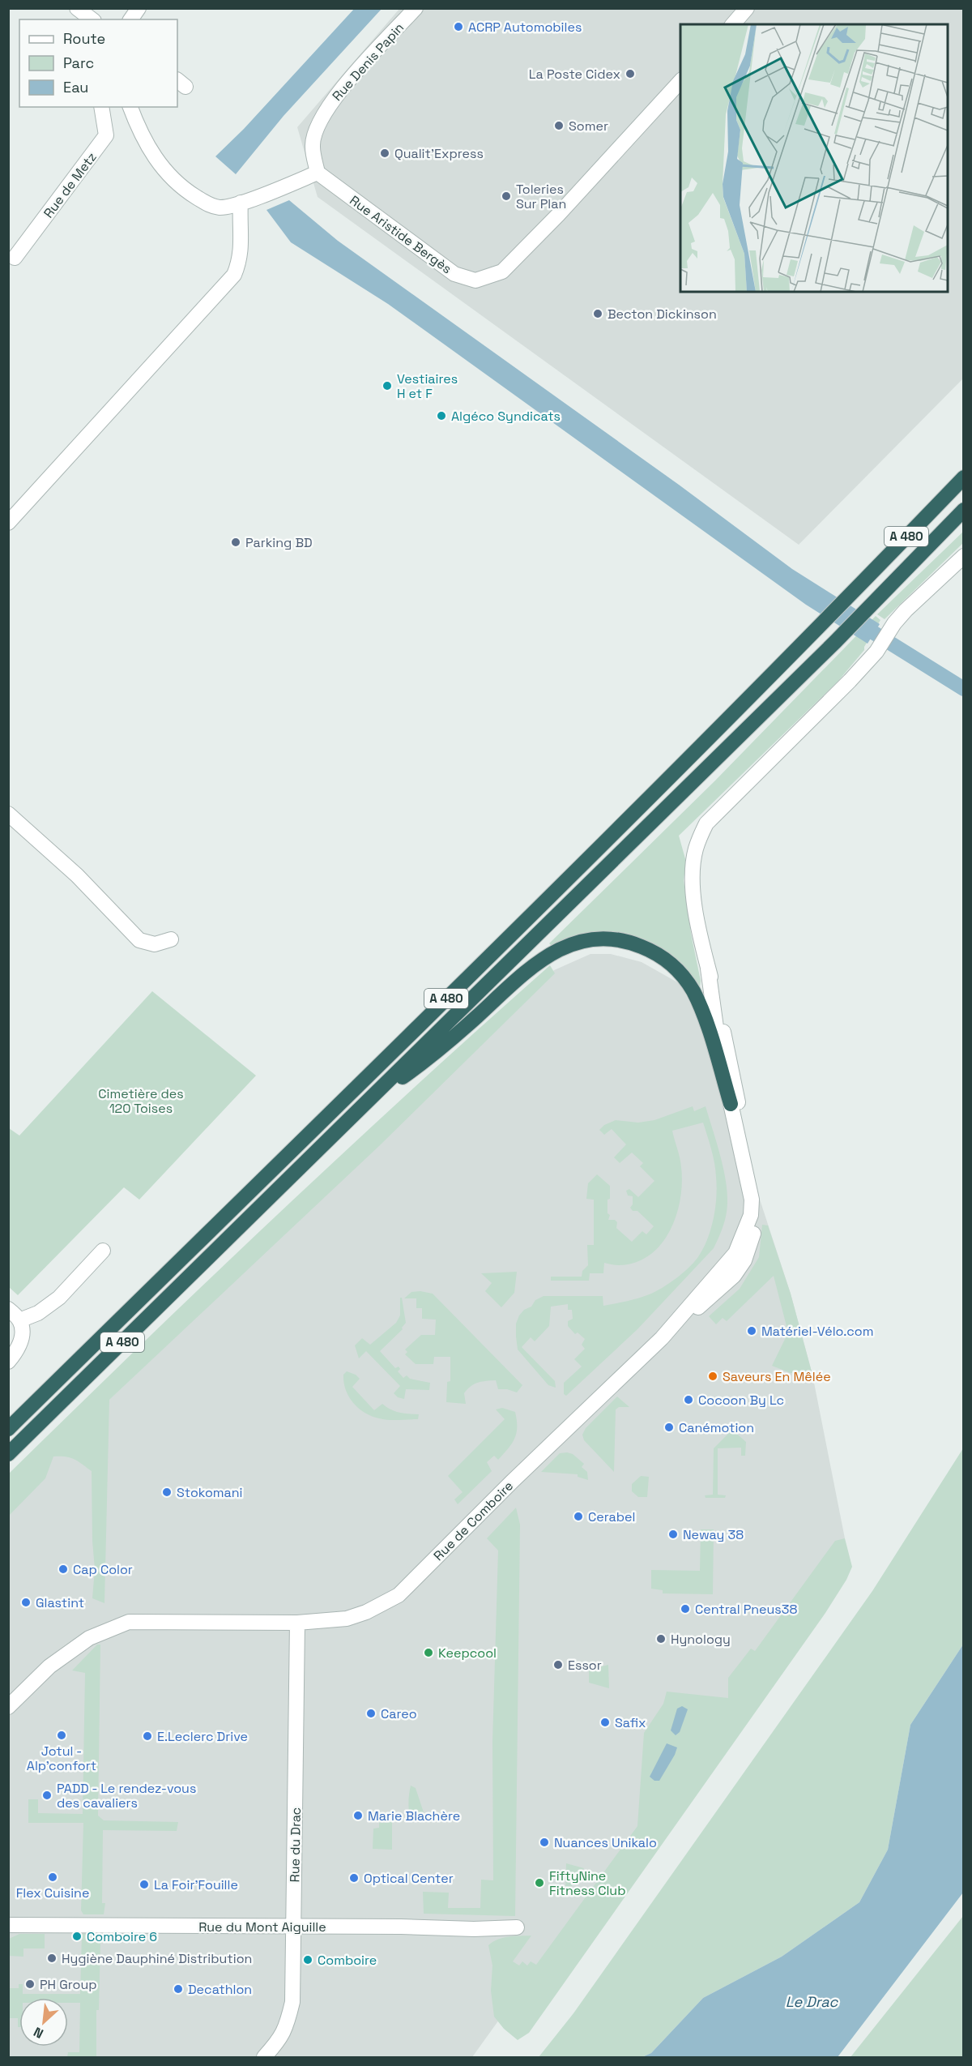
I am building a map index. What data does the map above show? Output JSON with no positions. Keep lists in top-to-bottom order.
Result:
{
  "streets": {
    "highway": ["A 480"],
    "street": [
      "Rue Denis Papin",
      "Rue de Metz",
      "Rue Aristide Bergès",
      "Rue de Comboire",
      "Rue du Drac",
      "Rue du Mont Aiguille"
    ]
  },
  "crossings": [
    ["Rue Denis Papin", "Rue Aristide Bergès"],
    ["Rue de Comboire", "Rue du Drac"],
    ["Rue du Drac", "Rue du Mont Aiguille"]
  ],
  "water": ["Le Drac"],
  "parks": ["Cimetière des 120 Toises"],
  "places": [
    "ACRP Automobiles",
    "La Poste Cidex",
    "Somer",
    "Qualit'Express",
    "Toleries Sur Plan",
    "Becton Dickinson",
    "Vestiaires H et F",
    "Algéco Syndicats",
    "Parking BD",
    "Matériel-Vélo.com",
    "Saveurs En Mêlée",
    "Cocoon By Lc",
    "Canémotion",
    "Stokomani",
    "Cerabel",
    "Neway 38",
    "Cap Color",
    "Glastint",
    "Central Pneus38",
    "Hynology",
    "Keepcool",
    "Essor",
    "Careo",
    "Safix",
    "Jotul - Alp'confort",
    "E.Leclerc Drive",
    "PADD - Le rendez-vous des cavaliers",
    "Marie Blachère",
    "Nuances Unikalo",
    "Flex Cuisine",
    "Optical Center",
    "FiftyNine Fitness Club",
    "La Foir'Fouille",
    "Comboire 6",
    "Hygiène Dauphiné Distribution",
    "Comboire",
    "PH Group",
    "Decathlon"
  ],
  "legend": ["Route", "Parc", "Eau"],
  "north": "bottom left"
}
